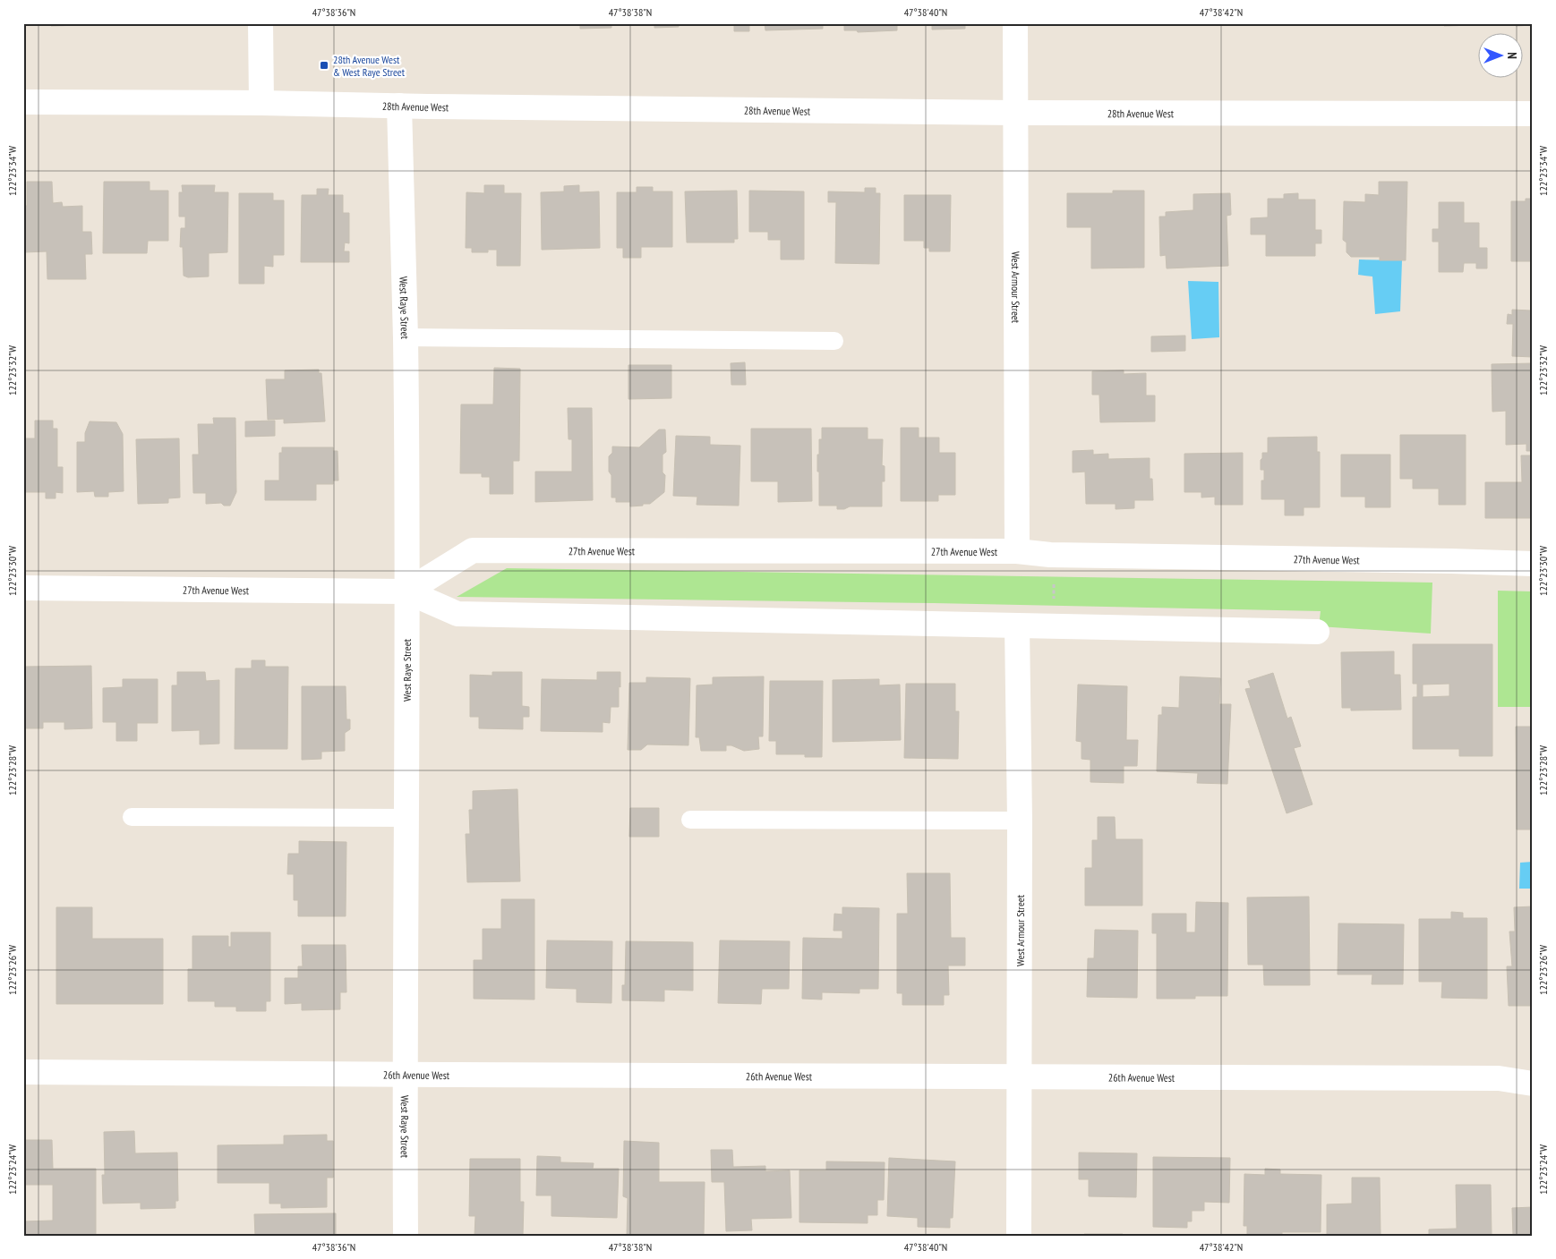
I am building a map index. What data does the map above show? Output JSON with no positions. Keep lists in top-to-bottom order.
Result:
{
  "streets": {
    "street": [
      "28th Avenue West",
      "West Armour Street",
      "West Raye Street",
      "27th Avenue West",
      "26th Avenue West"
    ]
  },
  "crossings": [
    ["28th Avenue West", "West Armour Street"],
    ["28th Avenue West", "West Raye Street"],
    ["West Armour Street", "27th Avenue West"],
    ["West Armour Street", "26th Avenue West"],
    ["West Raye Street", "27th Avenue West"],
    ["West Raye Street", "26th Avenue West"]
  ],
  "places": {
    "transit": ["28th Avenue West & West Raye Street"]
  },
  "north": "right",
  "coordinates": [
    "47°38'36\"N",
    "47°38'38\"N",
    "47°38'40\"N",
    "47°38'42\"N",
    "122°23'34\"W",
    "122°23'32\"W",
    "122°23'30\"W",
    "122°23'28\"W",
    "122°23'26\"W",
    "122°23'24\"W"
  ]
}
